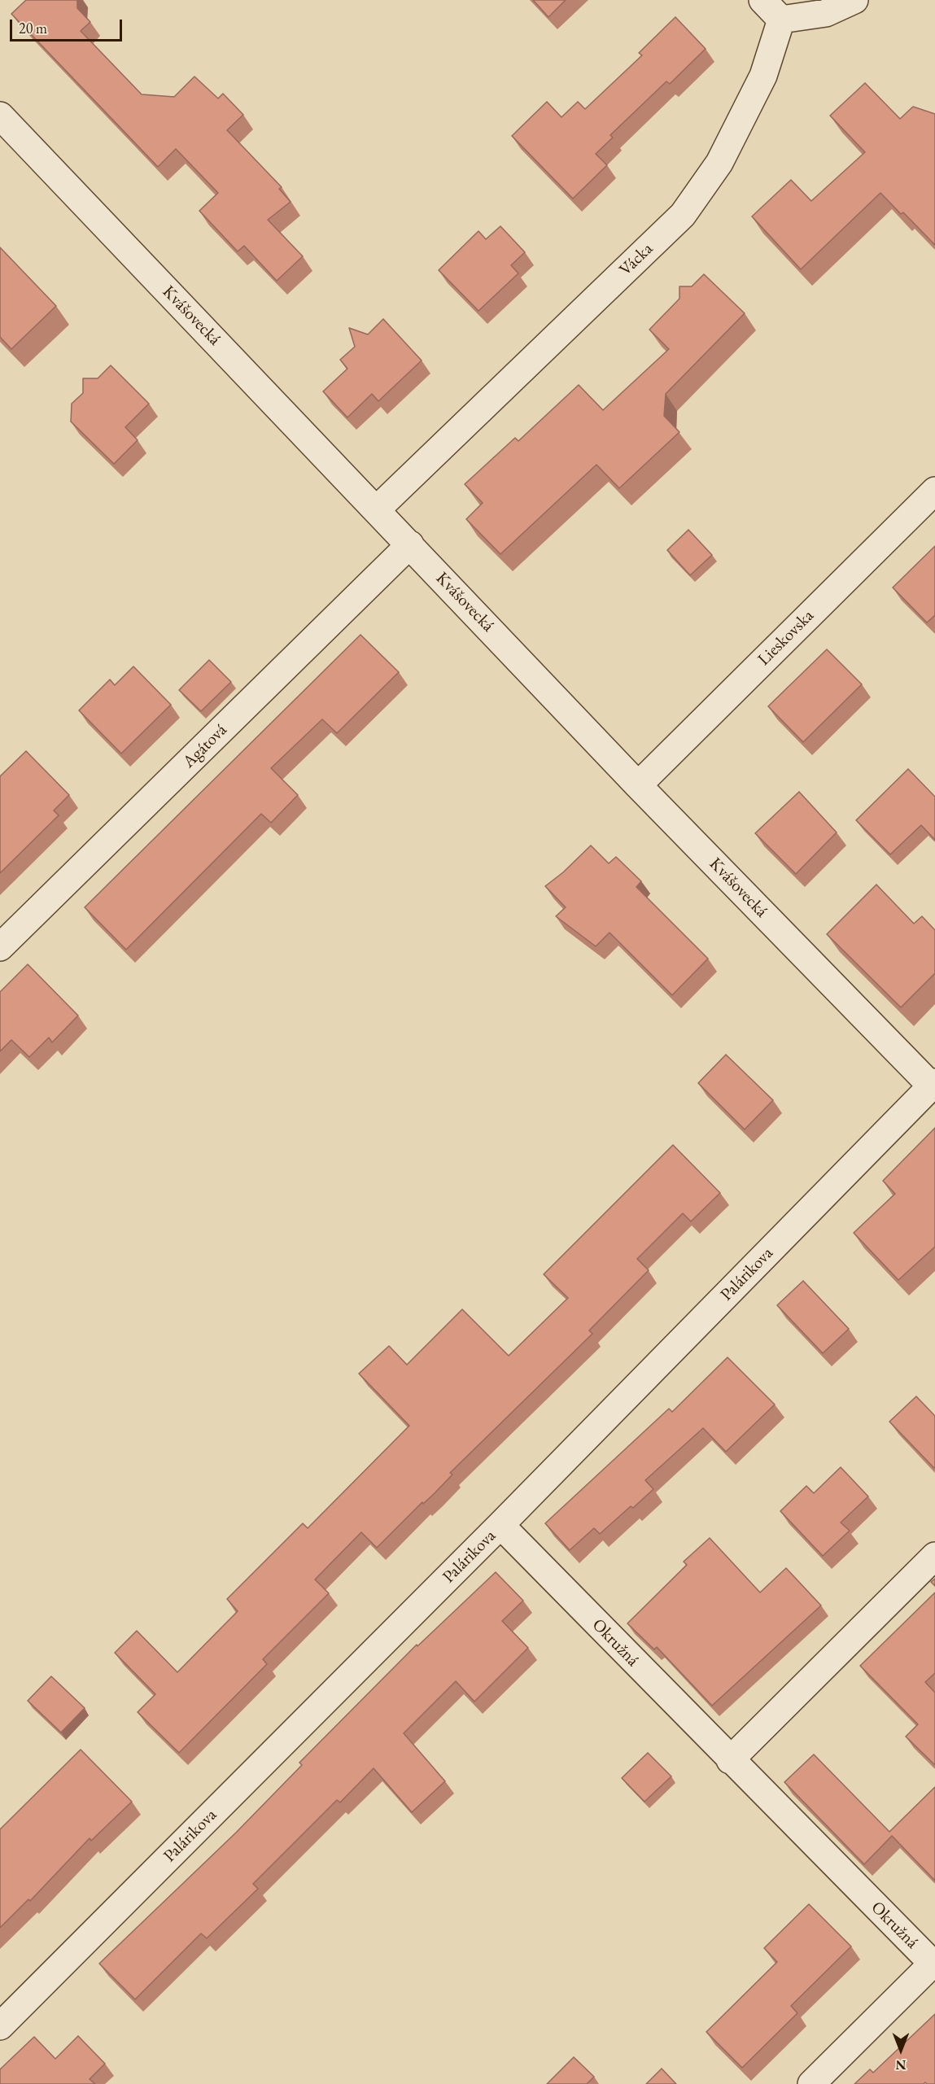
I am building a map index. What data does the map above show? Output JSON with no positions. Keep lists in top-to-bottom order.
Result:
{
  "streets": {
    "street": [
      "Vácka",
      "Kvášovecká",
      "Lieskovska",
      "Agátová",
      "Palárikova",
      "Okružná"
    ]
  },
  "crossings": [
    ["Vácka", "Kvášovecká"],
    ["Kvášovecká", "Lieskovska"],
    ["Kvášovecká", "Agátová"],
    ["Kvášovecká", "Palárikova"],
    ["Palárikova", "Okružná"]
  ],
  "scale_bar": "20 m",
  "north": "bottom"
}
